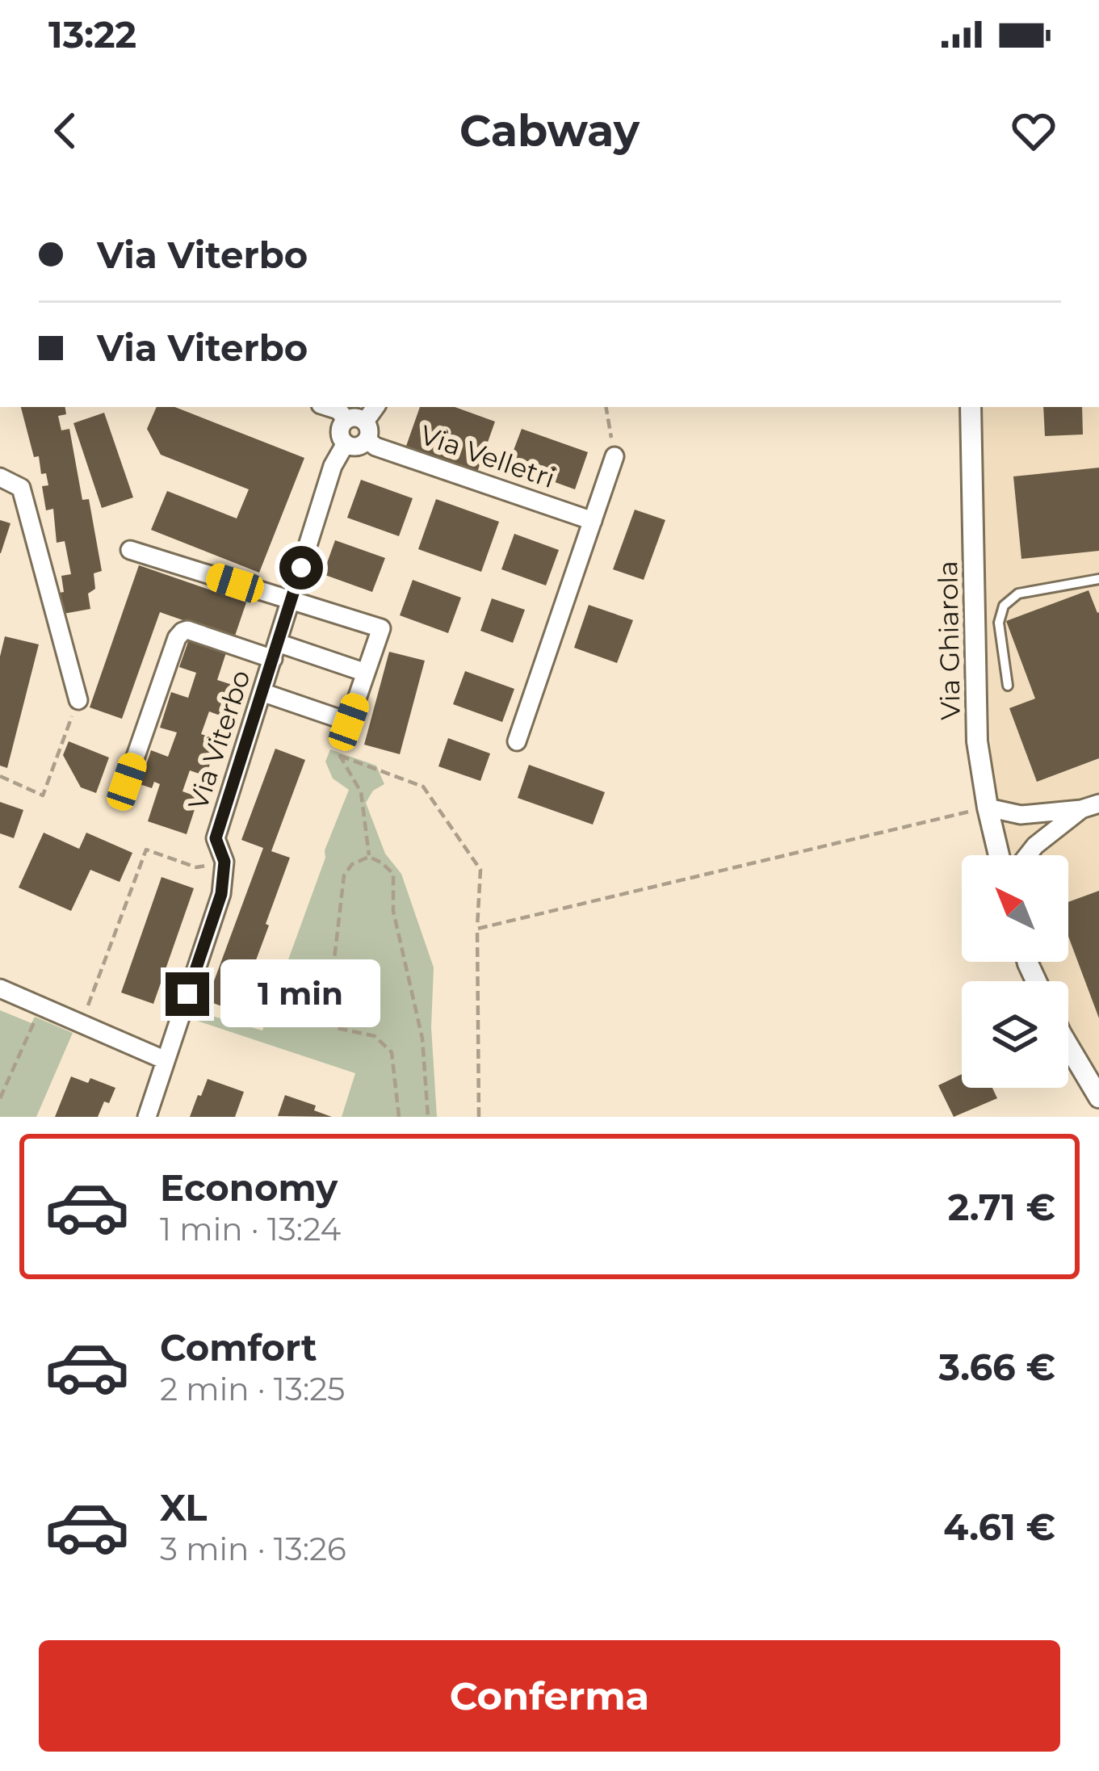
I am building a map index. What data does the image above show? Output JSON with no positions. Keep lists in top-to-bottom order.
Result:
{
  "streets": {
    "street": ["Via Velletri", "Via Ghiarola", "Via Viterbo"]
  },
  "crossings": [
    ["Via Velletri", "Via Viterbo"]
  ],
  "north": "top left",
  "page": {
    "status": "13:22",
    "header": "Cabway",
    "banner": ["Via Viterbo", "Via Viterbo"],
    "bubble": "1 min",
    "list": [
      {
        "name": "Economy",
        "note": "1 min · 13:24",
        "value": "2.71 €"
      },
      {
        "name": "Comfort",
        "note": "2 min · 13:25",
        "value": "3.66 €"
      },
      {
        "name": "XL",
        "note": "3 min · 13:26",
        "value": "4.61 €"
      }
    ],
    "buttons": "Conferma"
  }
}
